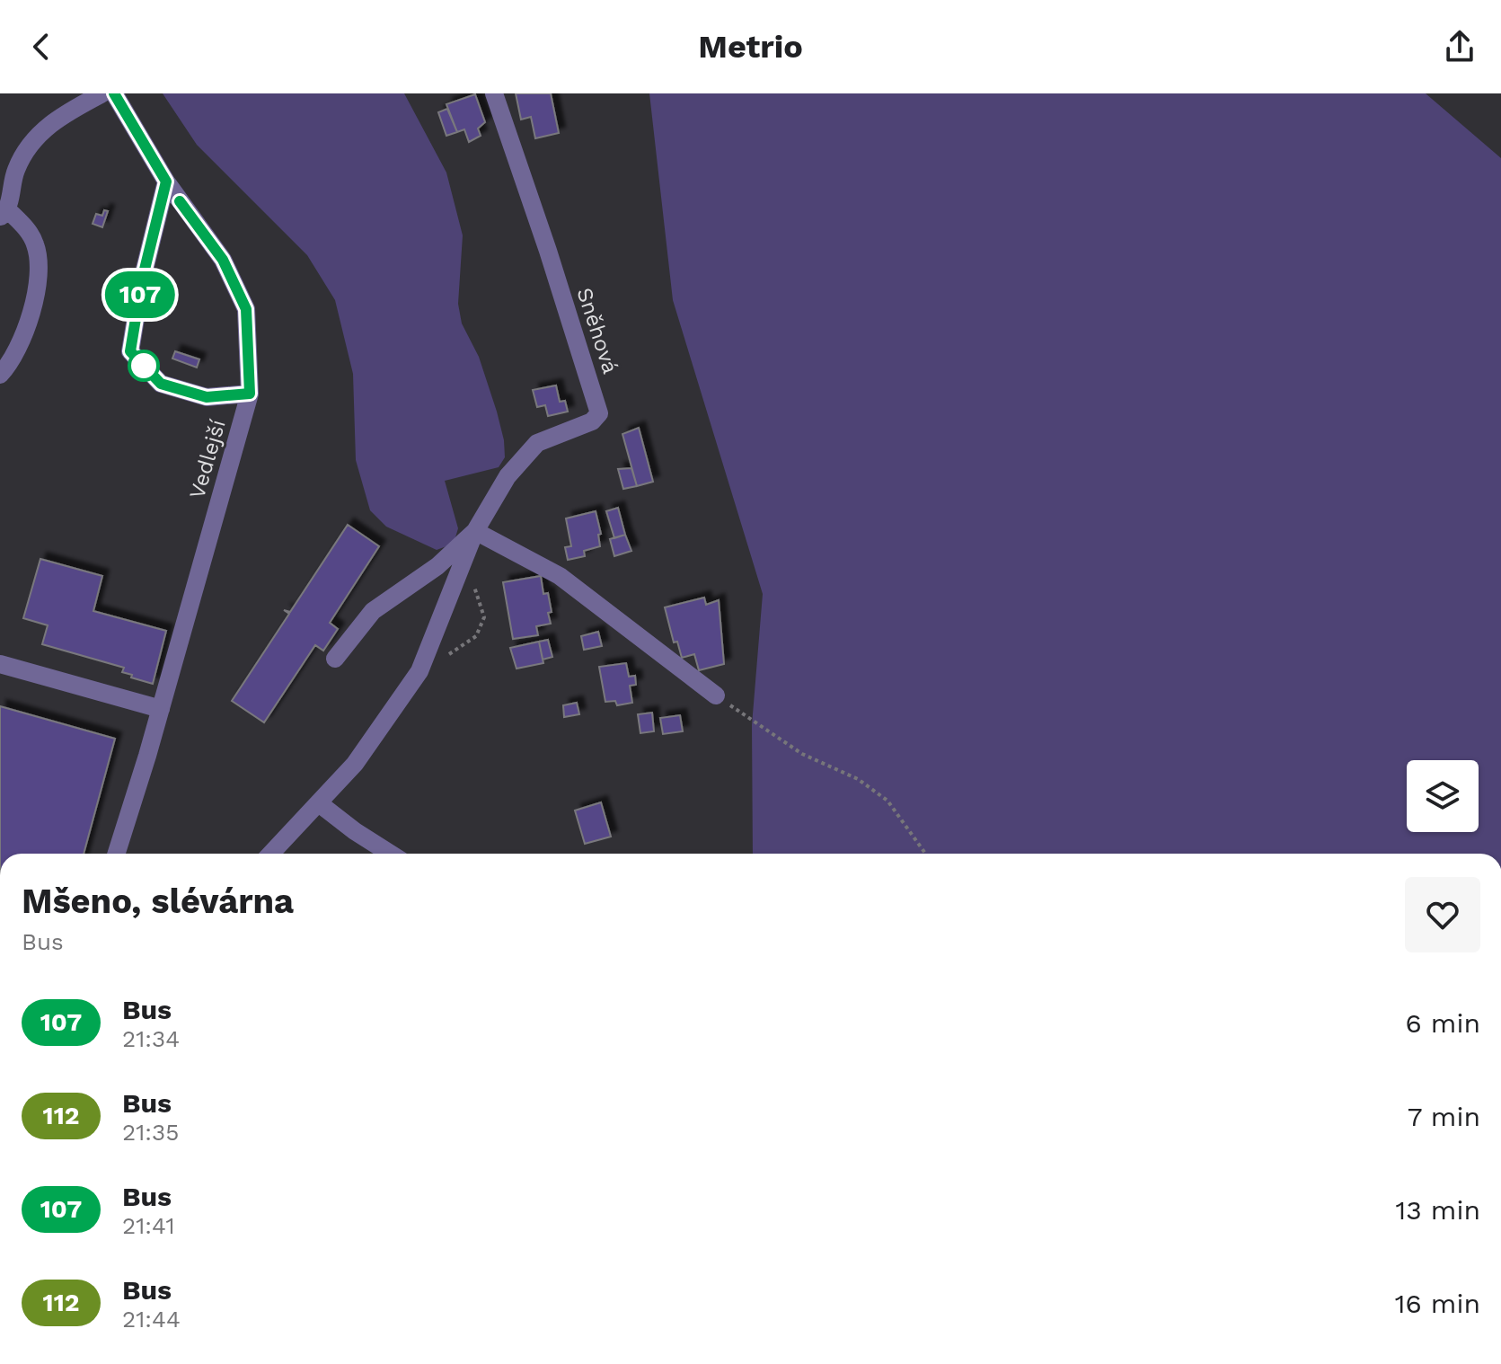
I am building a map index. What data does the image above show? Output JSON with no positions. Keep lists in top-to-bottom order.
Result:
{
  "streets": {
    "street": ["Sněhová", "Vedlejší"]
  },
  "lines": ["bus line 107"],
  "page": {
    "header": "Metrio",
    "on_map": "107",
    "heading": ["Mšeno, slévárna", "Bus"],
    "list": [
      {
        "mark": "107",
        "name": "Bus",
        "note": "21:34",
        "value": "6 min"
      },
      {
        "mark": "112",
        "name": "Bus",
        "note": "21:35",
        "value": "7 min"
      },
      {
        "mark": "107",
        "name": "Bus",
        "note": "21:41",
        "value": "13 min"
      },
      {
        "mark": "112",
        "name": "Bus",
        "note": "21:44",
        "value": "16 min"
      }
    ]
  }
}
